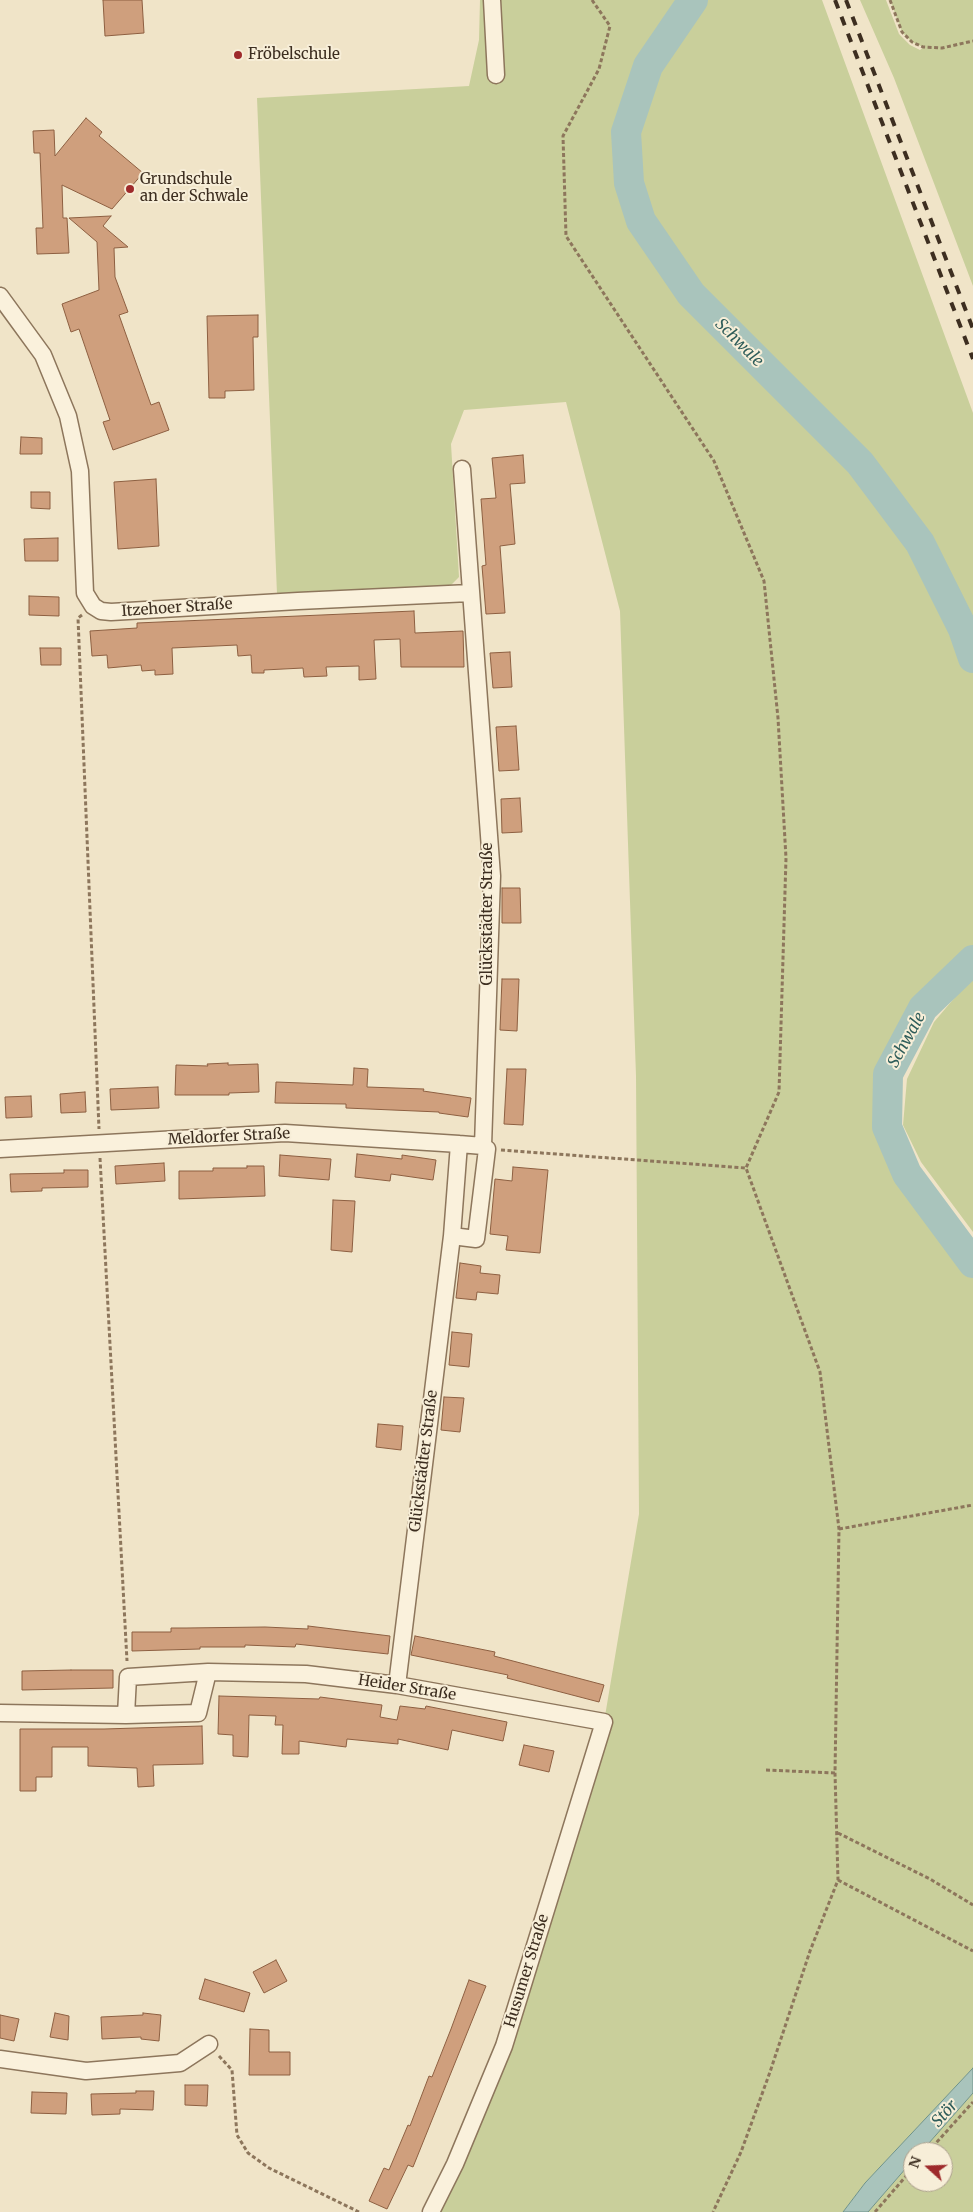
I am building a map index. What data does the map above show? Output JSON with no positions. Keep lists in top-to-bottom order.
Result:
{
  "streets": {
    "street": [
      "Itzehoer Straße",
      "Glückstädter Straße",
      "Meldorfer Straße",
      "Heider Straße",
      "Husumer Straße"
    ]
  },
  "crossings": [
    ["Itzehoer Straße", "Glückstädter Straße"],
    ["Glückstädter Straße", "Meldorfer Straße"],
    ["Glückstädter Straße", "Heider Straße"],
    ["Heider Straße", "Husumer Straße"]
  ],
  "water": ["Schwale", "Stör"],
  "places": ["Fröbelschule", "Grundschule an der Schwale"],
  "north": "left"
}
